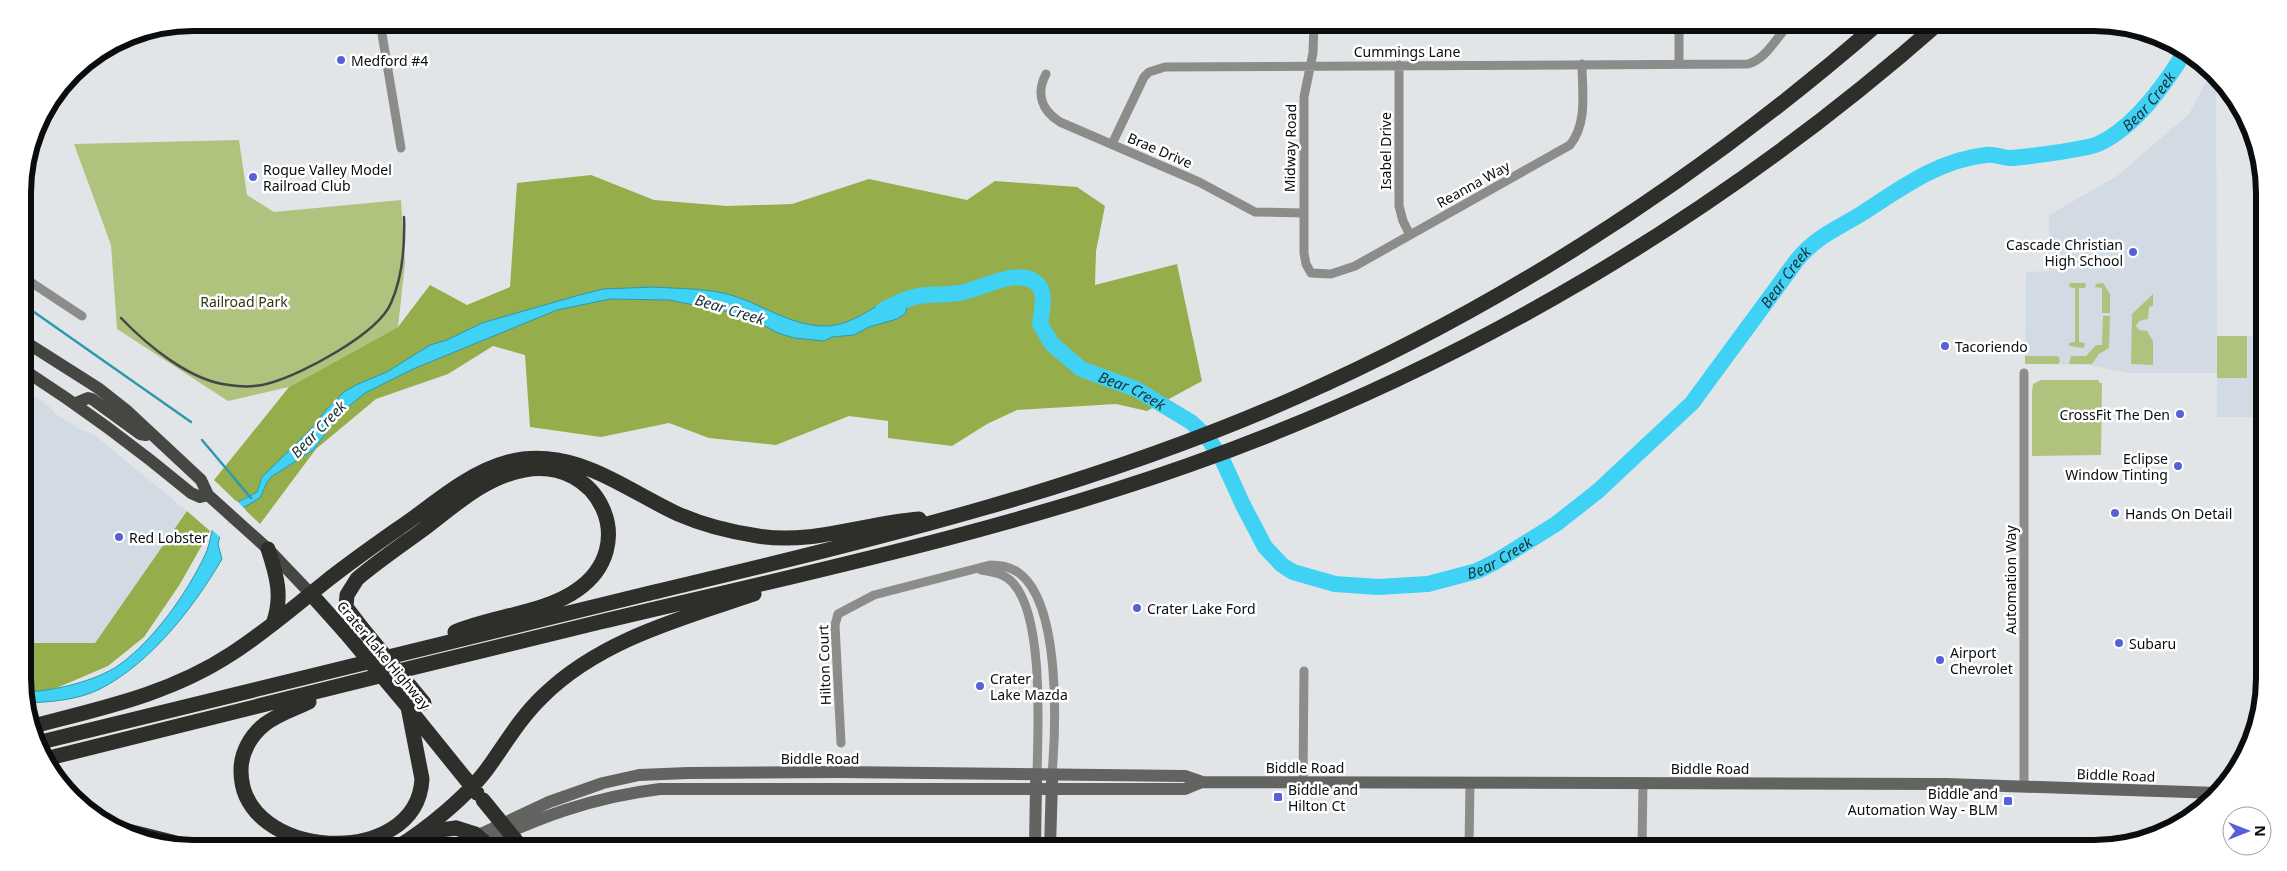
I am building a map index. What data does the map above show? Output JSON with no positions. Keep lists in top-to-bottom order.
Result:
{
  "streets": {
    "highway": ["Crater Lake Highway"],
    "main road": ["Biddle Road"],
    "street": [
      "Cummings Lane",
      "Midway Road",
      "Brae Drive",
      "Isabel Drive",
      "Reanna Way",
      "Automation Way",
      "Hilton Court"
    ]
  },
  "crossings": [
    ["Cummings Lane", "Midway Road"],
    ["Cummings Lane", "Brae Drive"],
    ["Cummings Lane", "Isabel Drive"],
    ["Cummings Lane", "Reanna Way"],
    ["Midway Road", "Brae Drive"],
    ["Midway Road", "Reanna Way"],
    ["Isabel Drive", "Reanna Way"],
    ["Automation Way", "Biddle Road"],
    ["Hilton Court", "Biddle Road"]
  ],
  "water": ["Bear Creek"],
  "parks": ["Railroad Park"],
  "places": {
    "other": [
      "Medford #4",
      "Rogue Valley Model Railroad Club",
      "Cascade Christian High School",
      "Tacoriendo",
      "CrossFit The Den",
      "Eclipse Window Tinting",
      "Hands On Detail",
      "Red Lobster",
      "Crater Lake Ford",
      "Subaru",
      "Airport Chevrolet",
      "Crater Lake Mazda"
    ],
    "transit": ["Biddle and Hilton Ct", "Biddle and Automation Way - BLM"]
  },
  "north": "right"
}
